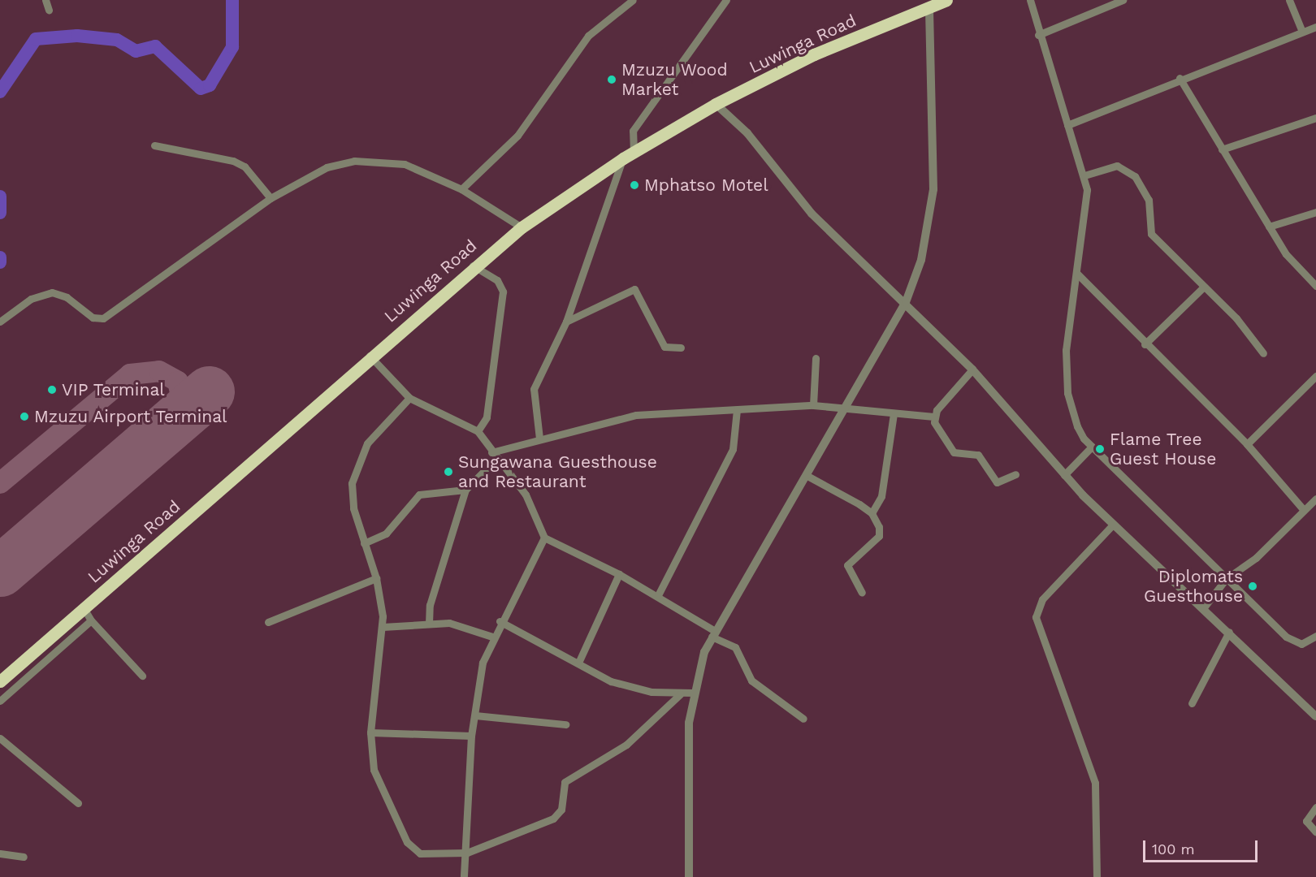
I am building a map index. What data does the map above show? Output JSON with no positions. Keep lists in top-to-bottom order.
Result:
{
  "streets": {
    "highway": ["Luwinga Road"]
  },
  "places": [
    "Mzuzu Wood Market",
    "Mphatso Motel",
    "VIP Terminal",
    "Mzuzu Airport Terminal",
    "Flame Tree Guest House",
    "Sungawana Guesthouse and Restaurant",
    "Diplomats Guesthouse"
  ],
  "scale_bar": "100 m"
}
